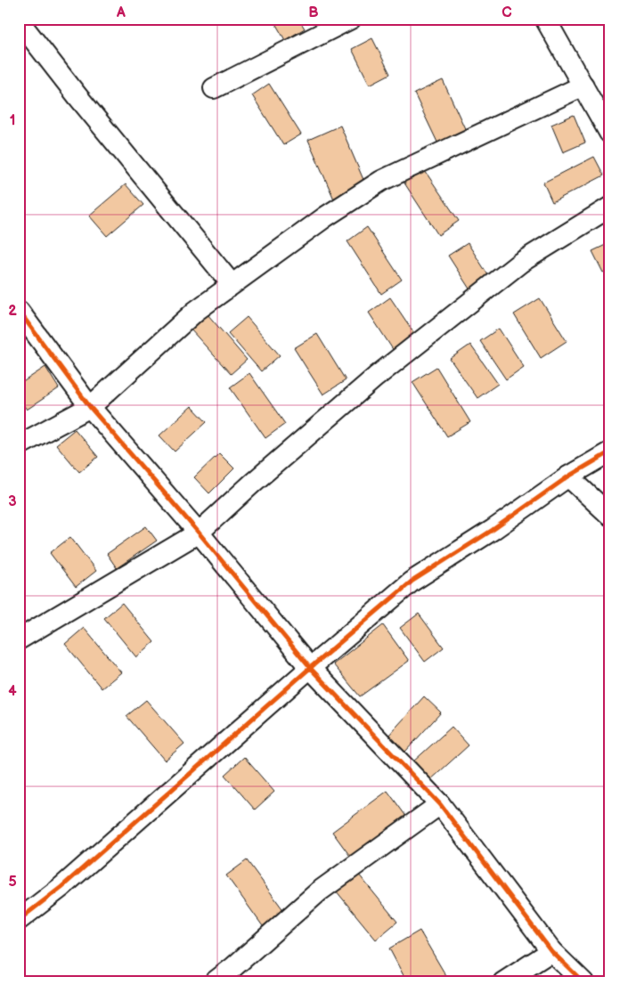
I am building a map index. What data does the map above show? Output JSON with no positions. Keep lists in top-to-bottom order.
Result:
{
  "grid": {
    "columns": ["A", "B", "C"],
    "rows": [
      "1",
      "2",
      "3",
      "4",
      "5"
    ]
  }
}
